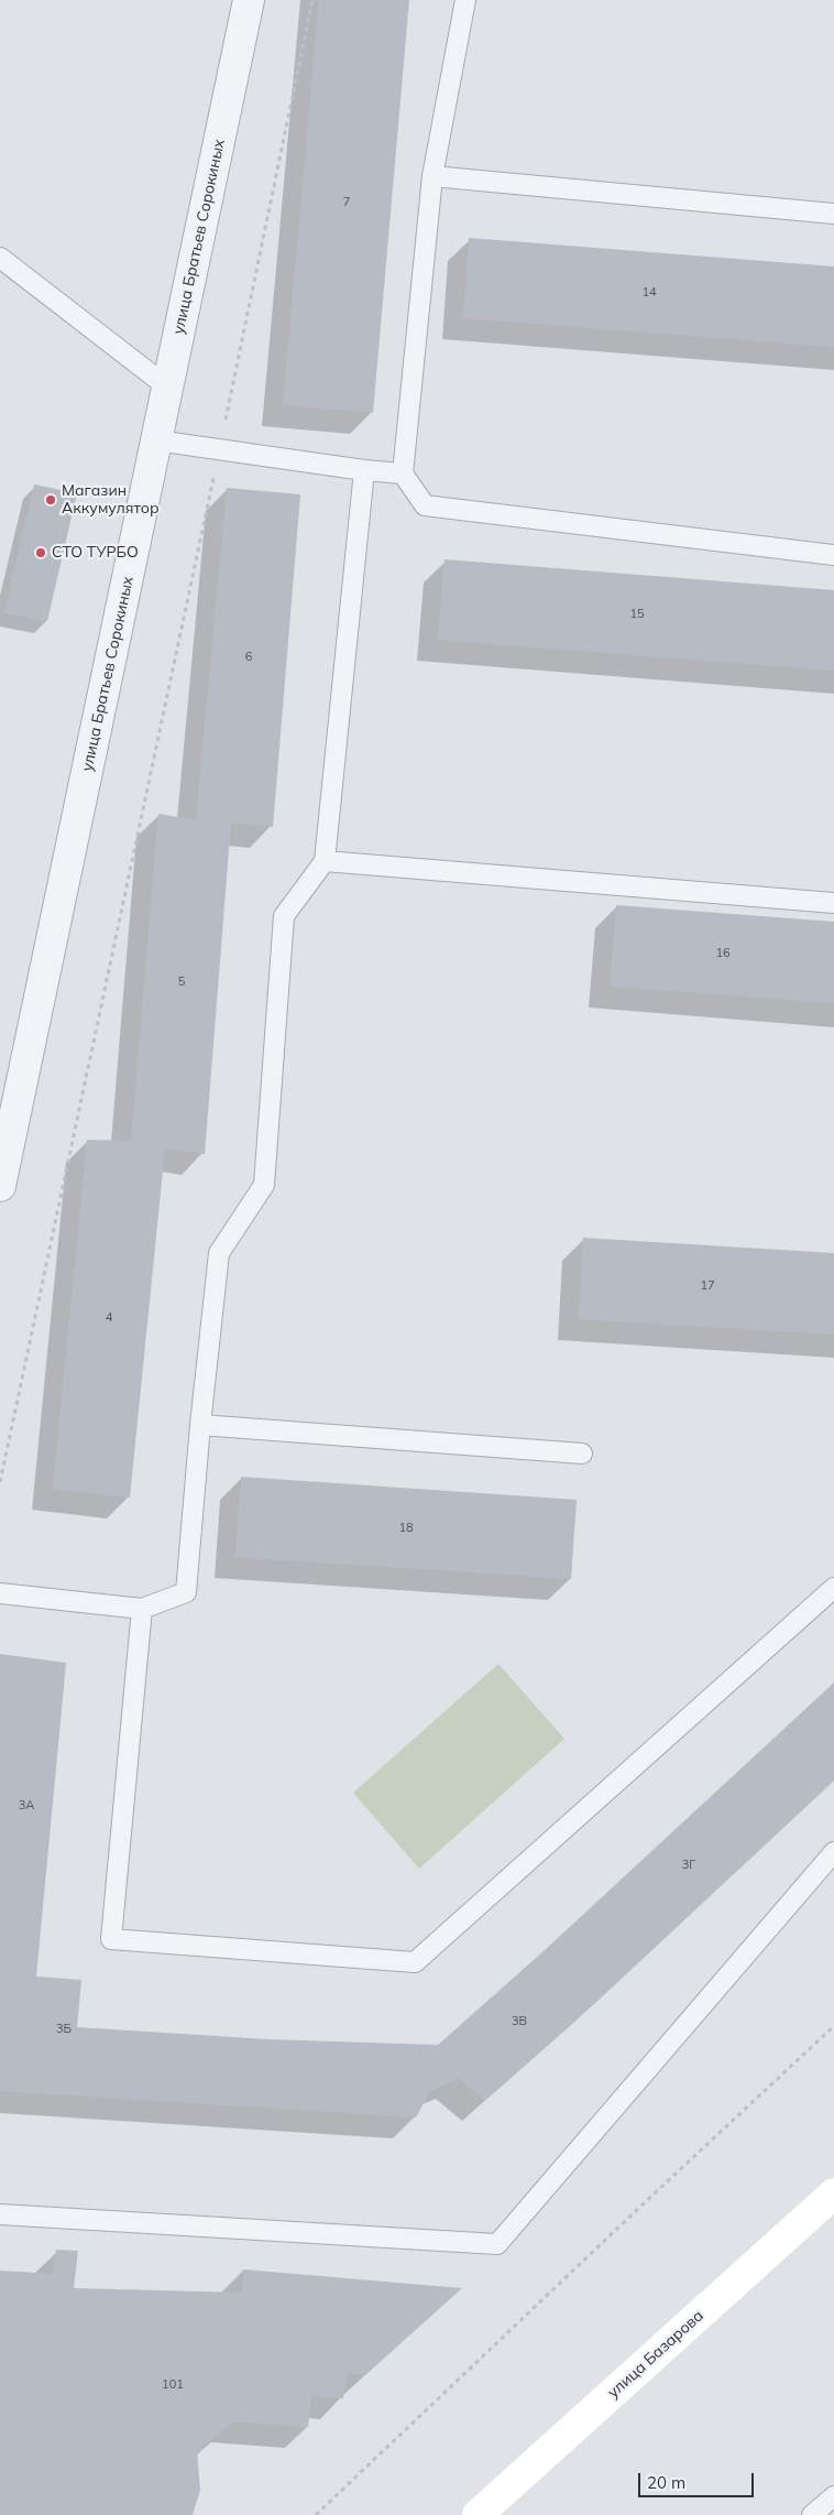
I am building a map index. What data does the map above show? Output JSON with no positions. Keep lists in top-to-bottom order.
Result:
{
  "streets": {
    "main road": ["улица Базарова"],
    "street": ["улица Братьев Сорокиных"]
  },
  "places": ["Магазин Аккумулятор", "СТО ТУРБО"],
  "house_numbers": [
    "7",
    "14",
    "15",
    "6",
    "16",
    "5",
    "17",
    "4",
    "18",
    "3А",
    "3Г",
    "3В",
    "3Б",
    "101"
  ],
  "scale_bar": "20 m"
}
